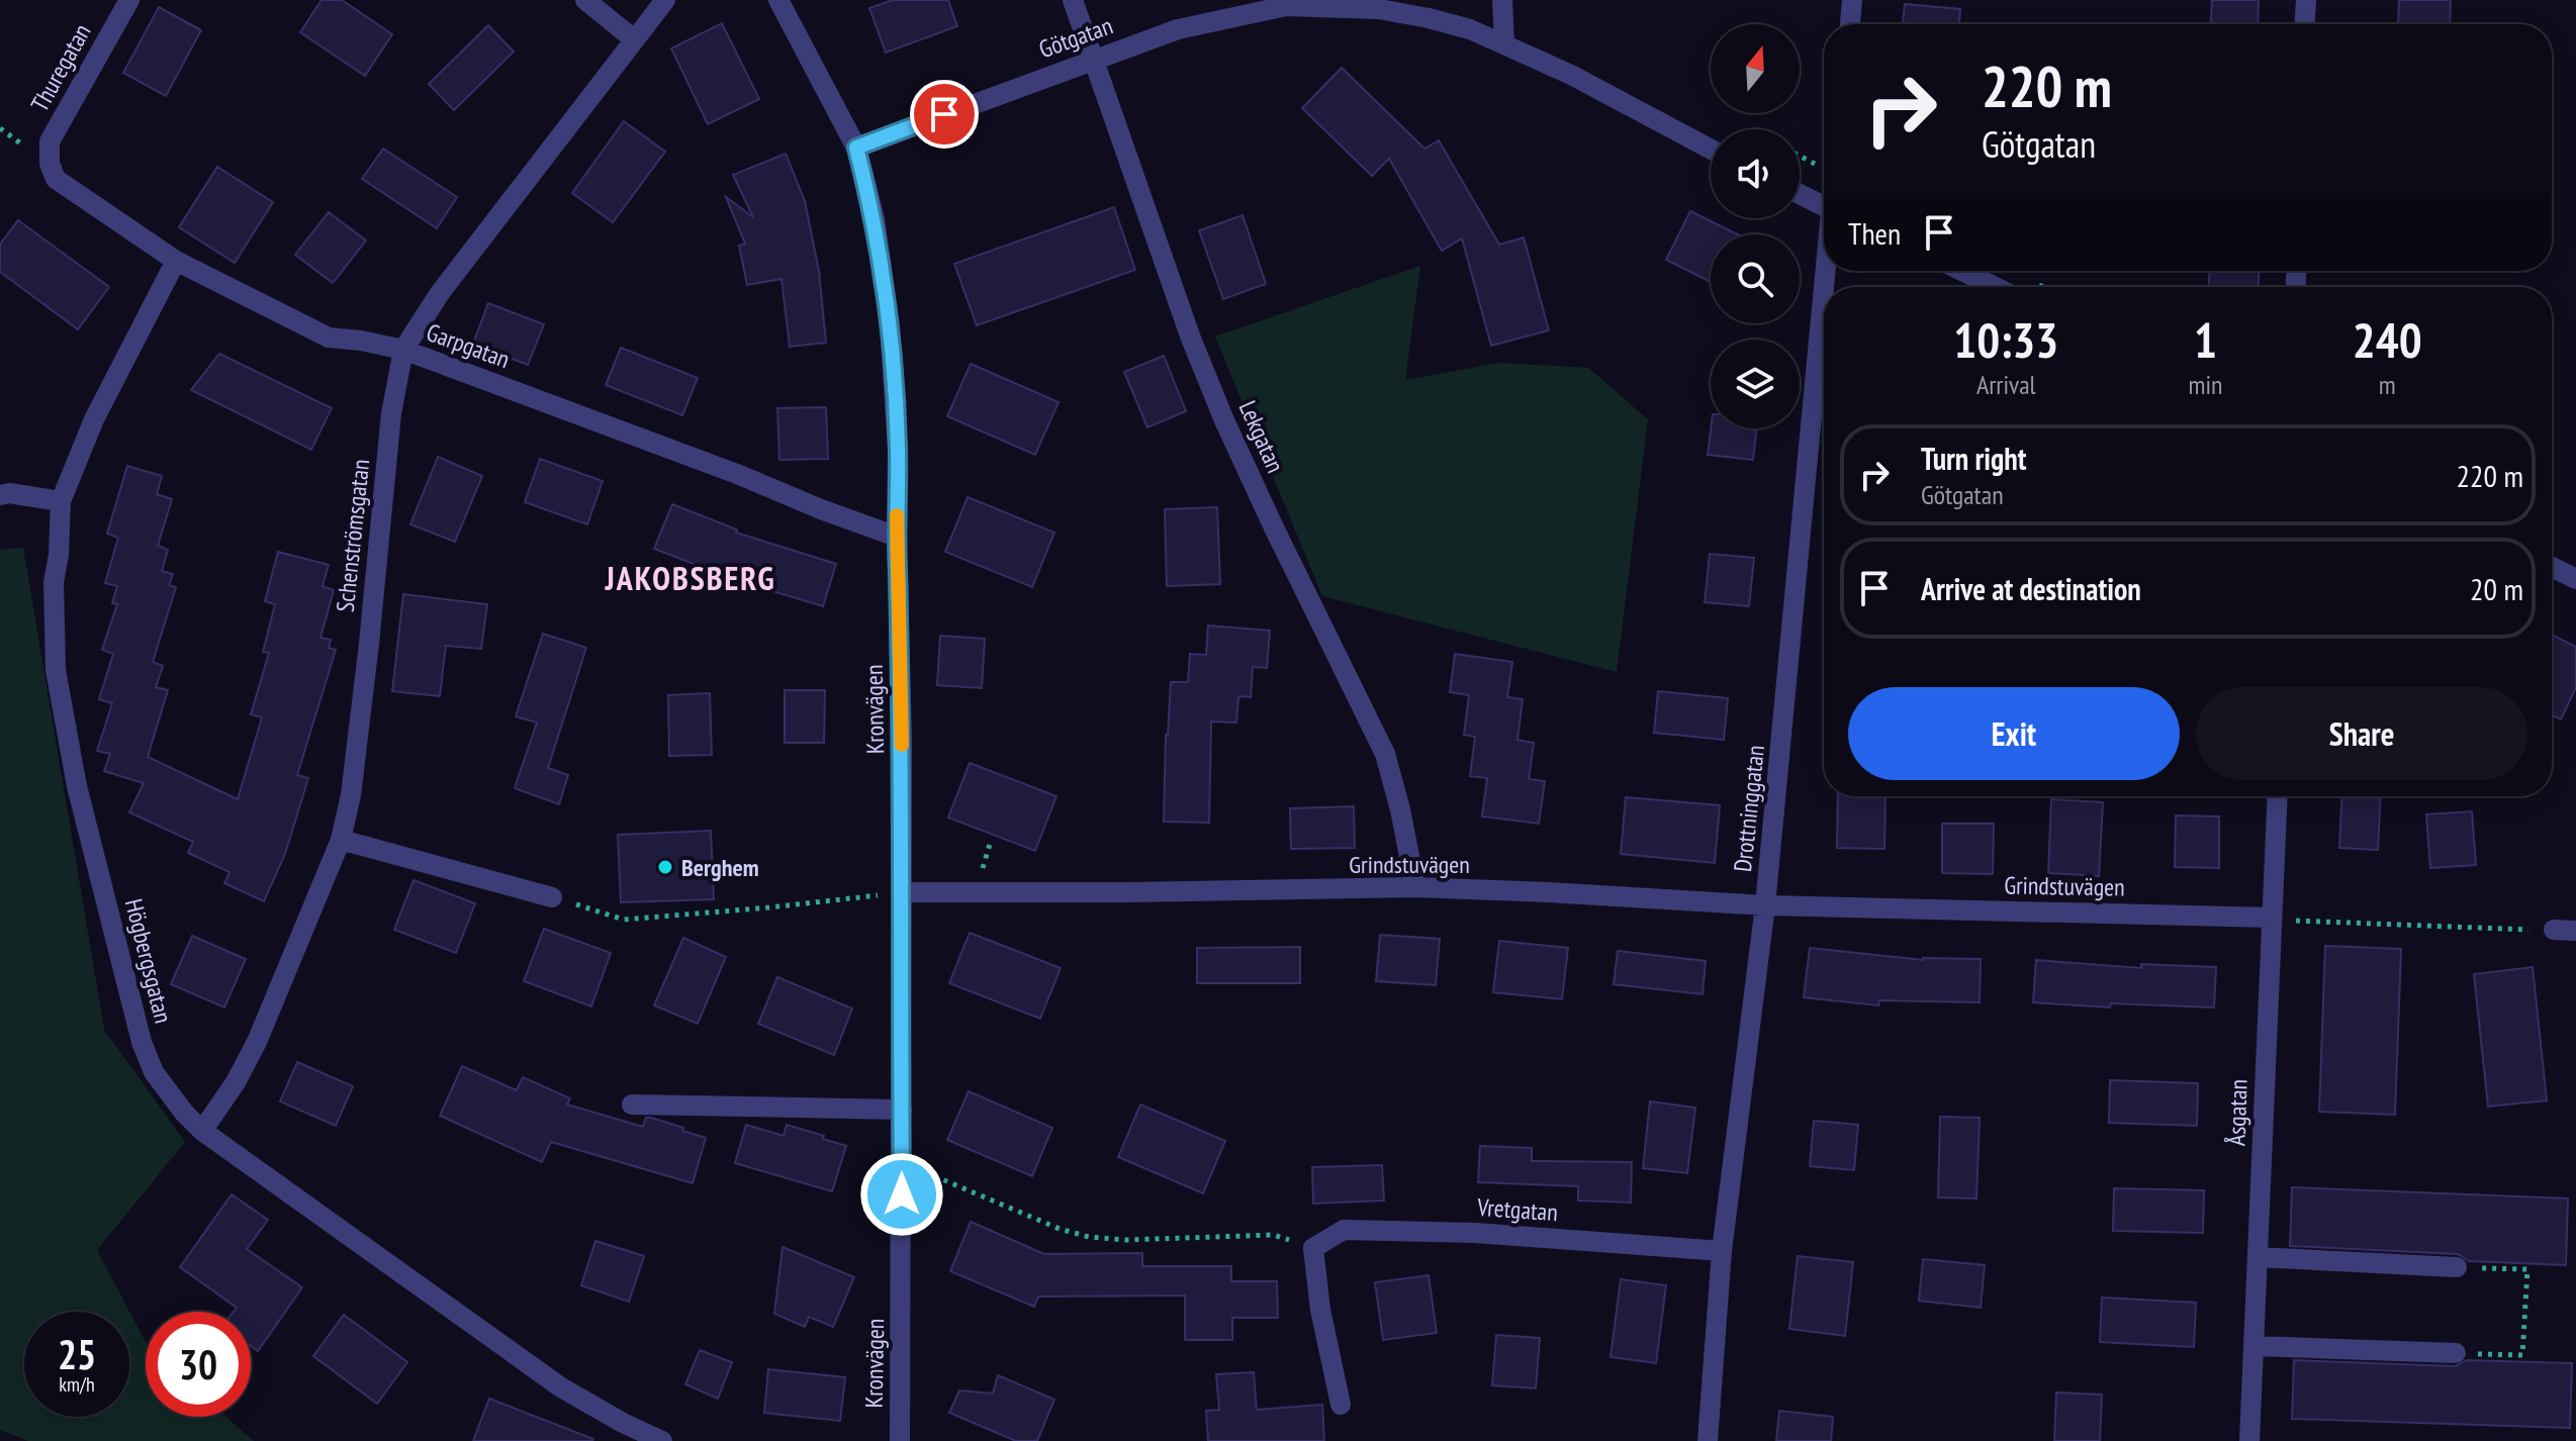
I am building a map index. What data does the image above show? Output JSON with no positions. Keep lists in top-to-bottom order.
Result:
{
  "streets": {
    "street": [
      "Götgatan",
      "Thuregatan",
      "Garpgatan",
      "Lekgatan",
      "Schenströmsgatan",
      "Kronvägen",
      "Drottninggatan",
      "Grindstuvägen",
      "Högbergsgatan",
      "Åsgatan",
      "Vretgatan"
    ]
  },
  "crossings": [
    ["Götgatan", "Lekgatan"],
    ["Götgatan", "Kronvägen"],
    ["Thuregatan", "Garpgatan"],
    ["Garpgatan", "Schenströmsgatan"],
    ["Garpgatan", "Kronvägen"],
    ["Garpgatan", "Högbergsgatan"],
    ["Lekgatan", "Grindstuvägen"],
    ["Schenströmsgatan", "Högbergsgatan"],
    ["Kronvägen", "Grindstuvägen"],
    ["Drottninggatan", "Grindstuvägen"],
    ["Drottninggatan", "Vretgatan"],
    ["Grindstuvägen", "Åsgatan"]
  ],
  "districts": ["JAKOBSBERG"],
  "places": ["Berghem"],
  "north": "top",
  "page": {
    "turn": ["220 m", "Götgatan"],
    "then": "Then",
    "eta": [
      "10:33",
      "Arrival",
      "1",
      "min",
      "240",
      "m"
    ],
    "list": [
      {
        "name": "Turn right",
        "note": "Götgatan",
        "value": "220 m"
      },
      {
        "name": "Arrive at destination",
        "value": "20 m"
      }
    ],
    "buttons": ["Exit", "Share"],
    "speed": "25 km/h",
    "limit": "30"
  }
}
